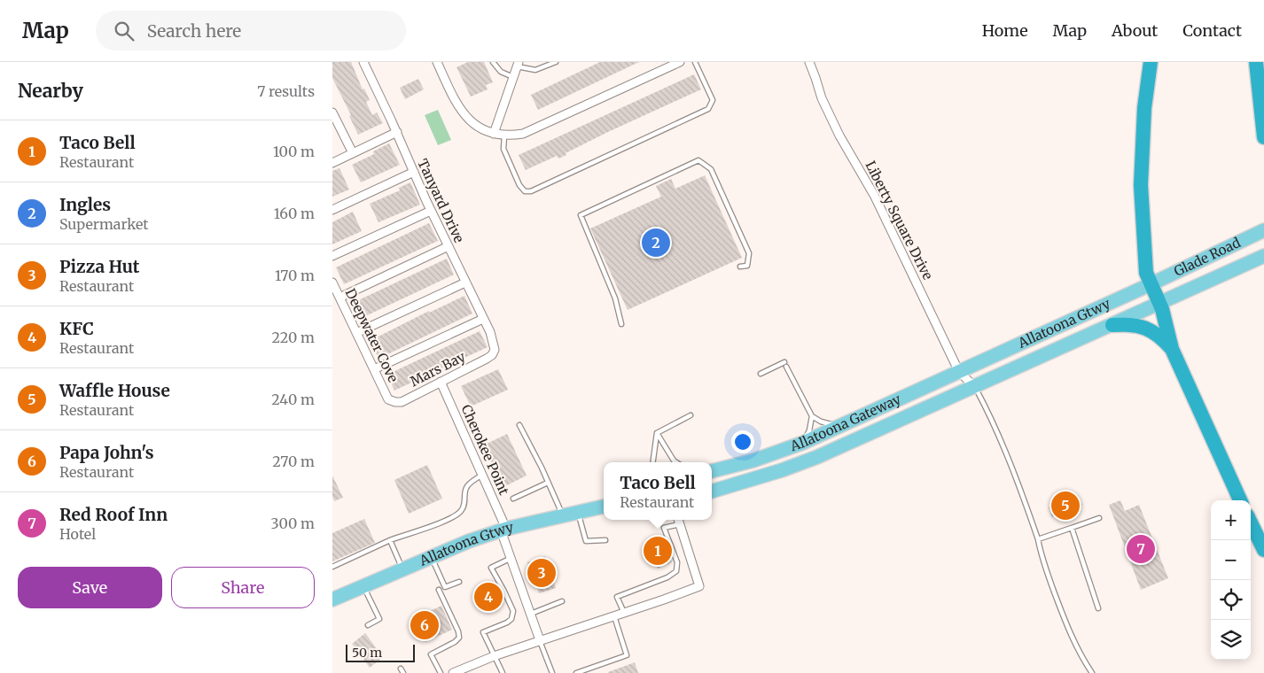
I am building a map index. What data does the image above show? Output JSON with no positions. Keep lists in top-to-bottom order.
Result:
{
  "streets": {
    "main road": ["Glade Road", "Allatoona Gtwy", "Allatoona Gateway"],
    "street": [
      "Tanyard Drive",
      "Liberty Square Drive",
      "Deepwater Cove",
      "Mars Bay",
      "Cherokee Point"
    ]
  },
  "crossings": [
    ["Tanyard Drive", "Mars Bay"],
    ["Liberty Square Drive", "Allatoona Gateway"],
    ["Glade Road", "Allatoona Gtwy"],
    ["Allatoona Gtwy", "Allatoona Gateway"],
    ["Allatoona Gtwy", "Cherokee Point"],
    ["Deepwater Cove", "Mars Bay"],
    ["Mars Bay", "Cherokee Point"]
  ],
  "scale_bar": "50 m",
  "page": {
    "header": "Map",
    "search": "Search here",
    "nav": [
      "Home",
      "Map",
      "About",
      "Contact"
    ],
    "heading": ["Nearby", "7 results"],
    "list": [
      {
        "mark": "1",
        "name": "Taco Bell",
        "note": "Restaurant",
        "value": "100 m"
      },
      {
        "mark": "2",
        "name": "Ingles",
        "note": "Supermarket",
        "value": "160 m"
      },
      {
        "mark": "3",
        "name": "Pizza Hut",
        "note": "Restaurant",
        "value": "170 m"
      },
      {
        "mark": "4",
        "name": "KFC",
        "note": "Restaurant",
        "value": "220 m"
      },
      {
        "mark": "5",
        "name": "Waffle House",
        "note": "Restaurant",
        "value": "240 m"
      },
      {
        "mark": "6",
        "name": "Papa John's",
        "note": "Restaurant",
        "value": "270 m"
      },
      {
        "mark": "7",
        "name": "Red Roof Inn",
        "note": "Hotel",
        "value": "300 m"
      }
    ],
    "pins": [
      "2",
      "5",
      "7",
      "1",
      "3",
      "4",
      "6"
    ],
    "popup": ["Taco Bell", "Restaurant"],
    "map_buttons": ["+", "−"],
    "buttons": ["Save", "Share"],
    "scale": "50 m"
  }
}
